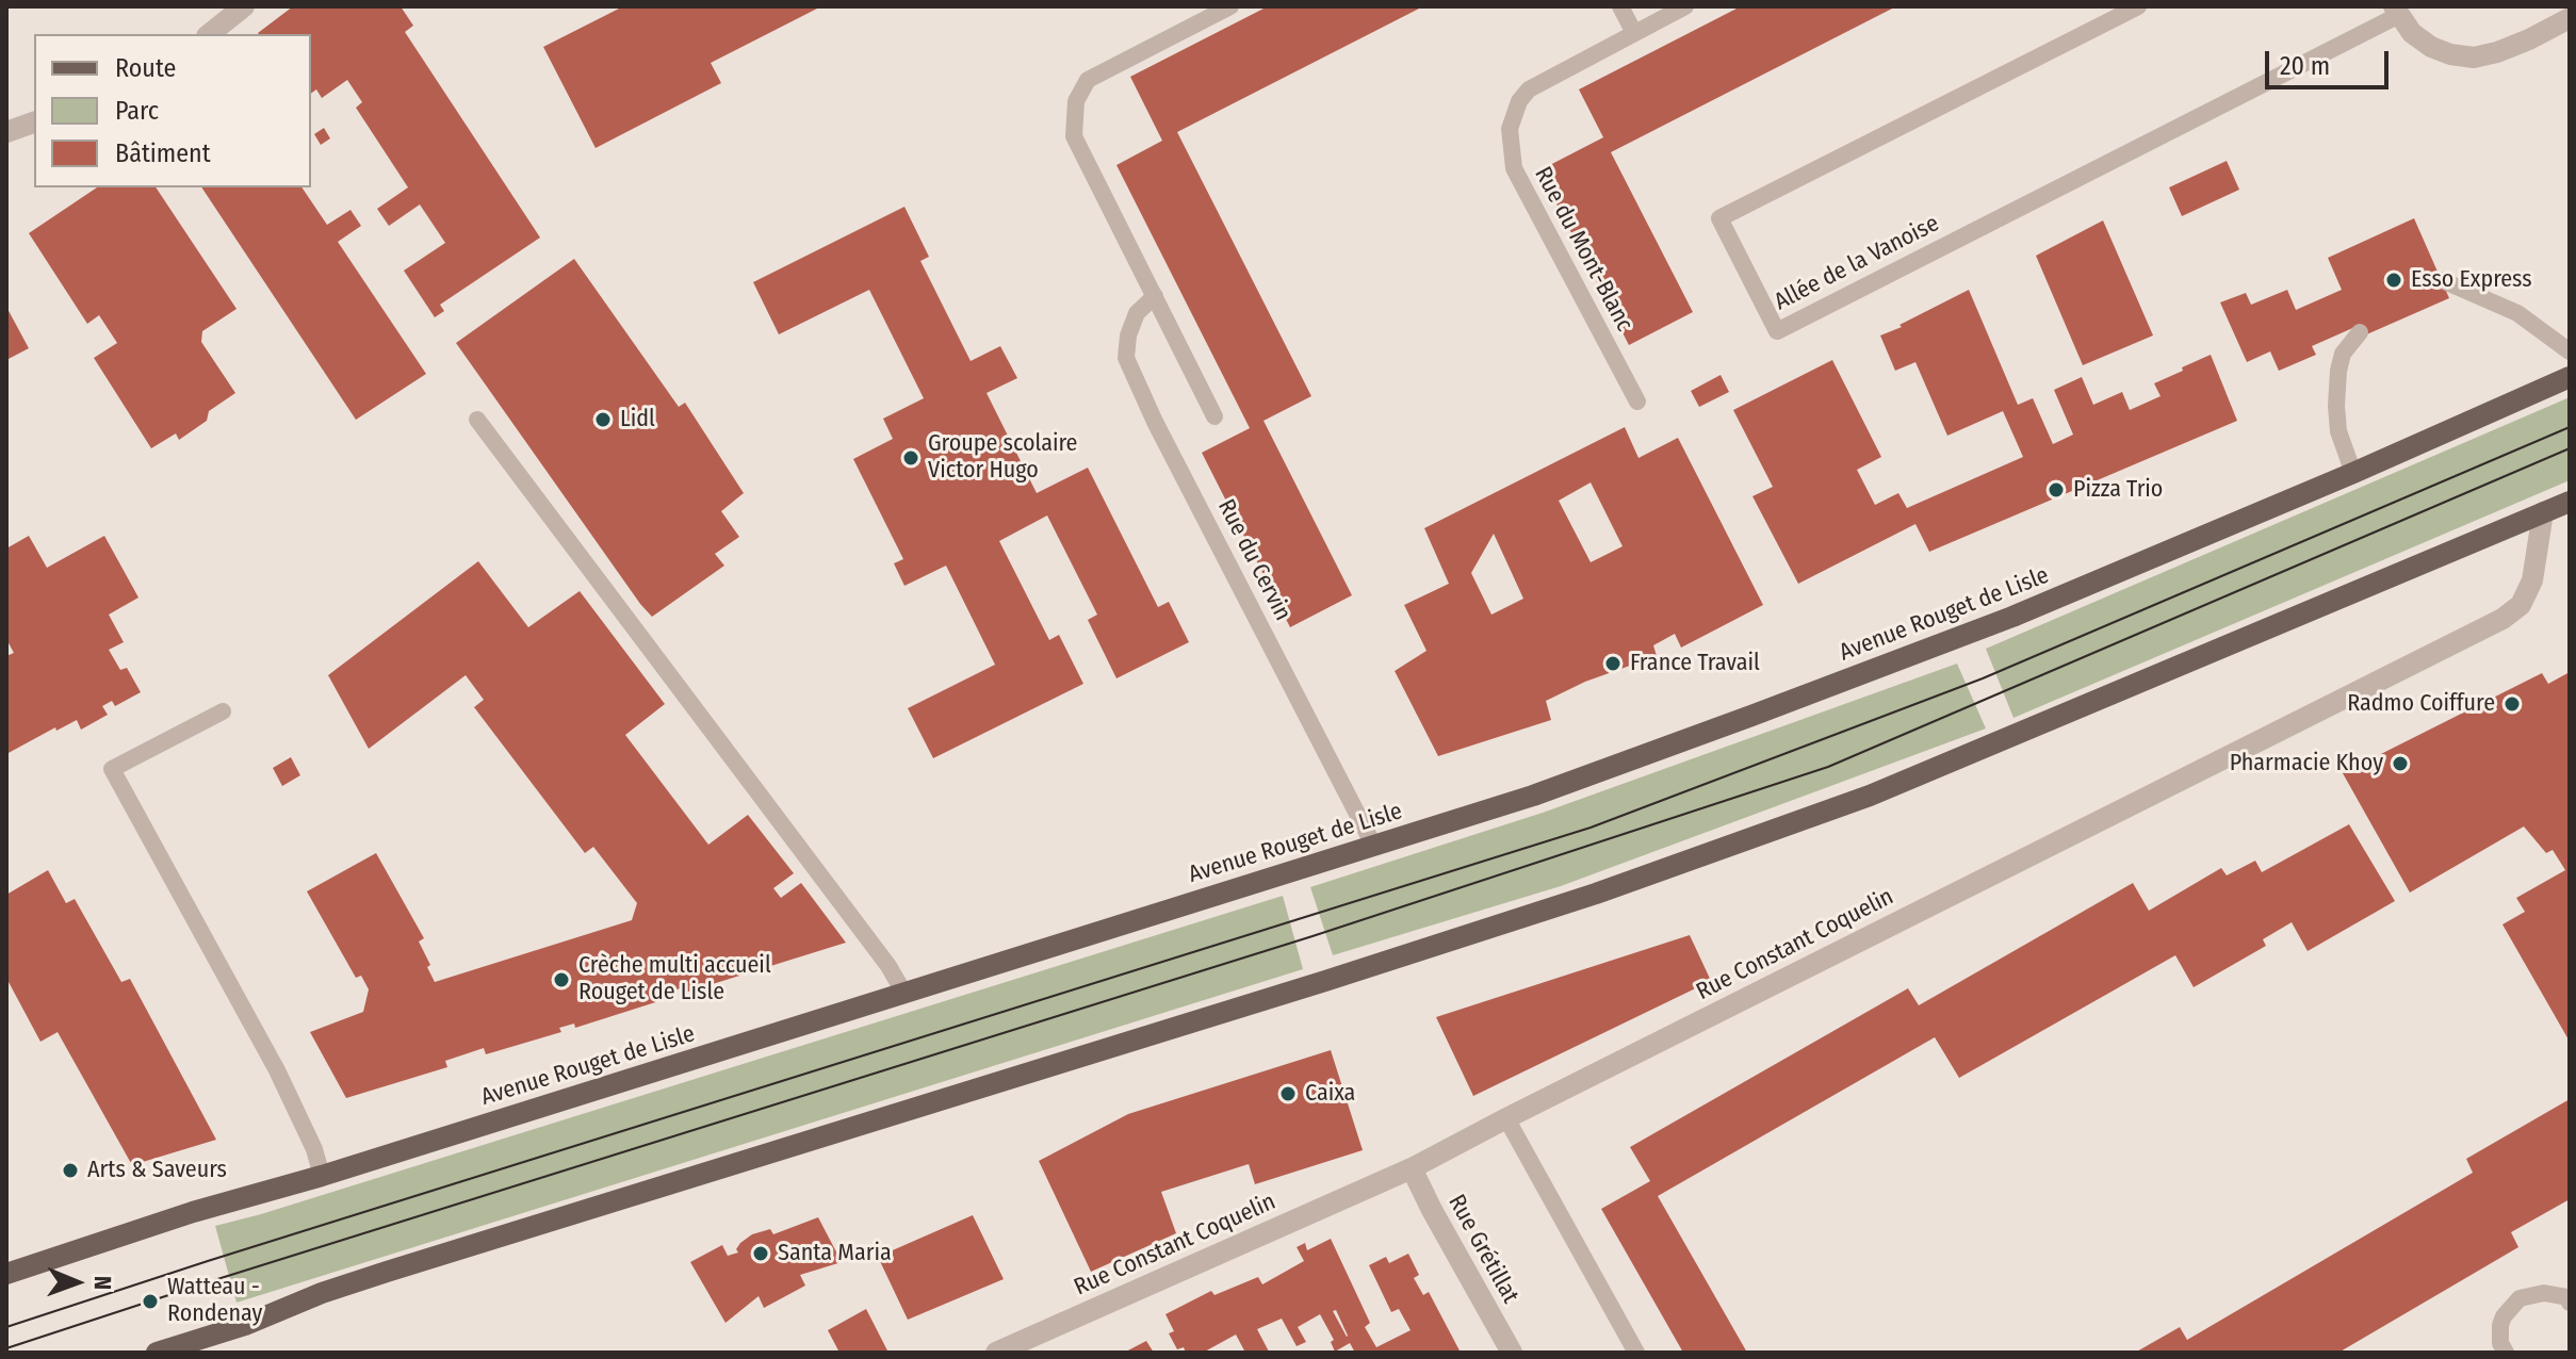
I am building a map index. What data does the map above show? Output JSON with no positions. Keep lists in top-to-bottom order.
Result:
{
  "streets": {
    "main road": ["Avenue Rouget de Lisle"],
    "street": ["Rue Constant Coquelin", "Rue Grétillat"],
    "lane": ["Rue du Mont-Blanc", "Allée de la Vanoise", "Rue du Cervin"]
  },
  "crossings": [
    ["Rue du Cervin", "Avenue Rouget de Lisle"],
    ["Rue Constant Coquelin", "Rue Grétillat"]
  ],
  "places": [
    "Esso Express",
    "Lidl",
    "Groupe scolaire Victor Hugo",
    "Pizza Trio",
    "France Travail",
    "Radmo Coiffure",
    "Pharmacie Khoy",
    "Crèche multi accueil Rouget de Lisle",
    "Caixa",
    "Arts & Saveurs",
    "Santa Maria",
    "Watteau - Rondenay"
  ],
  "legend": ["Route", "Parc", "Bâtiment"],
  "scale_bar": "20 m",
  "north": "right"
}
